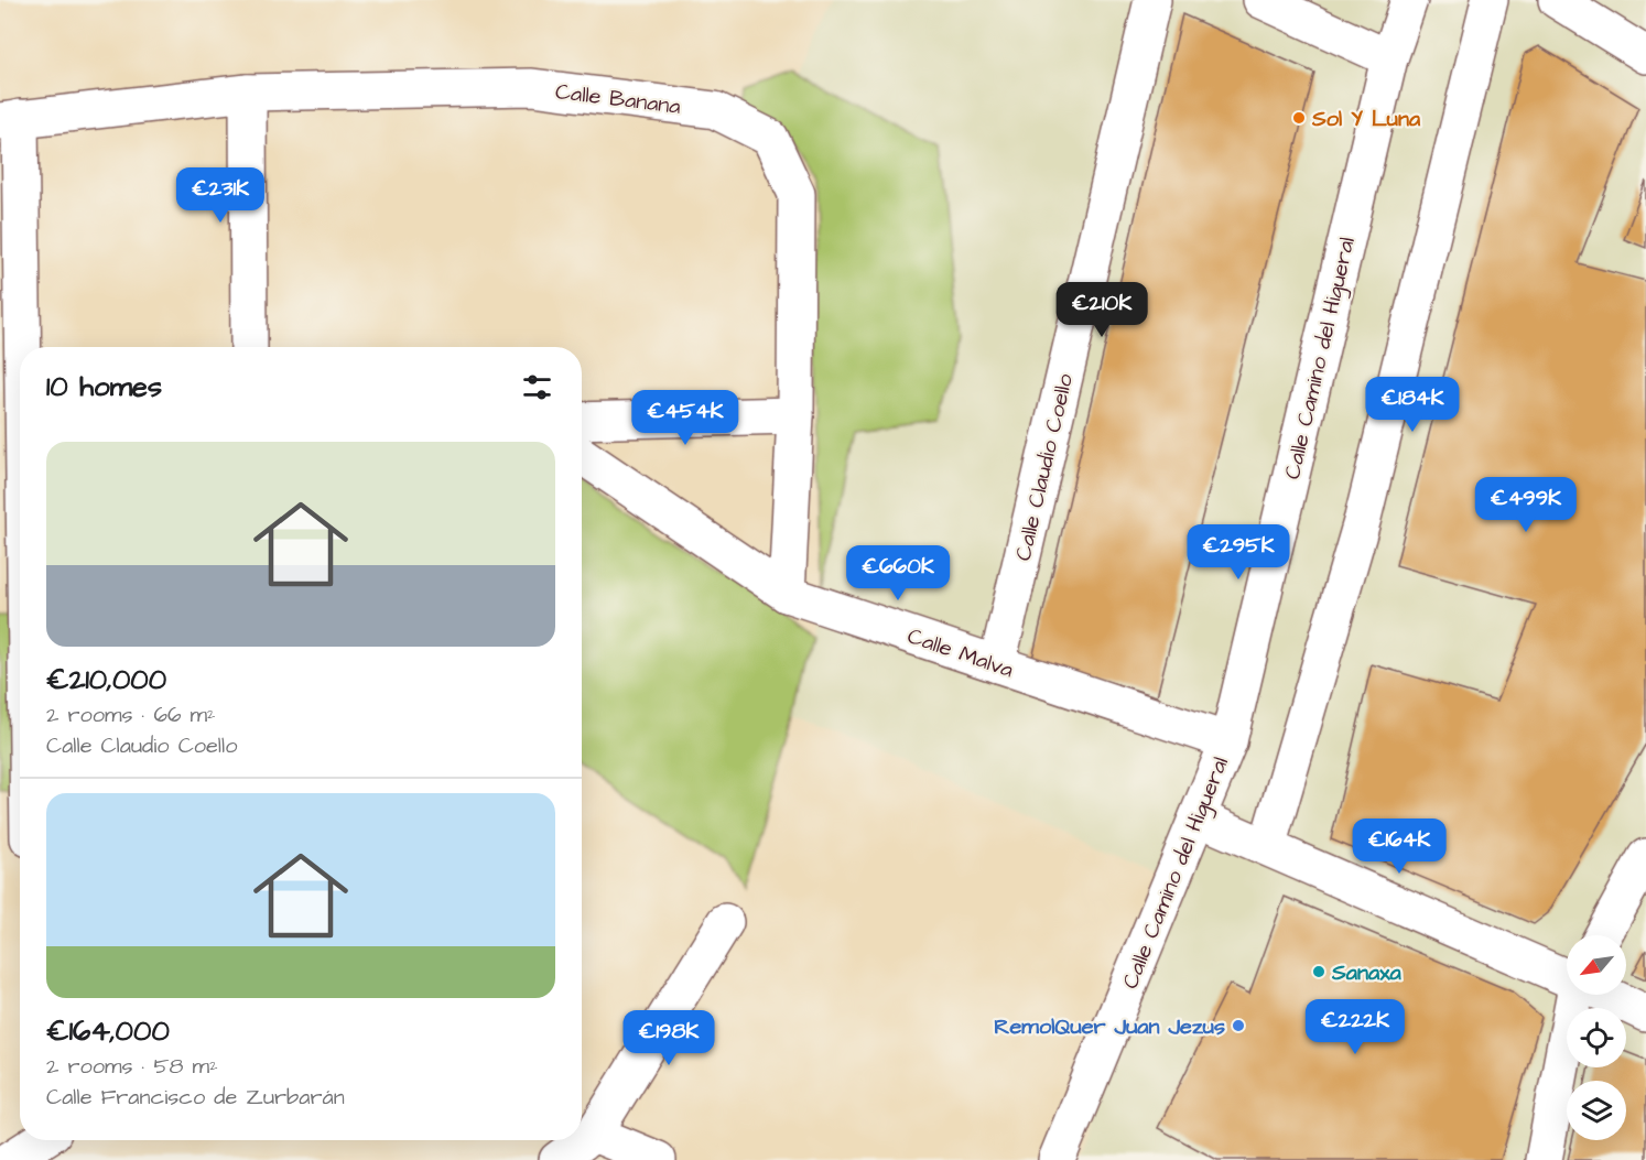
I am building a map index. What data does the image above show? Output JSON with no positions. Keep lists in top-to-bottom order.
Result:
{
  "streets": {
    "street": [
      "Calle Banana",
      "Calle Camino del Higueral",
      "Calle Claudio Coello",
      "Calle Malva"
    ]
  },
  "crossings": [
    ["Calle Banana", "Calle Malva"],
    ["Calle Camino del Higueral", "Calle Malva"],
    ["Calle Claudio Coello", "Calle Malva"]
  ],
  "places": ["Sol Y Luna", "Sanaxa", "RemolQuer Juan Jezus"],
  "north": "bottom left",
  "page": {
    "price": [
      "€231K",
      "€210K",
      "€184K",
      "€454K",
      "€499K",
      "€295K",
      "€660K",
      "€164K",
      "€222K",
      "€198K"
    ],
    "heading": "10 homes",
    "list": [
      {
        "name": "€210,000",
        "note": "2 rooms · 66 m² · Calle Claudio Coello"
      },
      {
        "name": "€164,000",
        "note": "2 rooms · 58 m² · Calle Francisco de Zurbarán"
      }
    ]
  }
}
